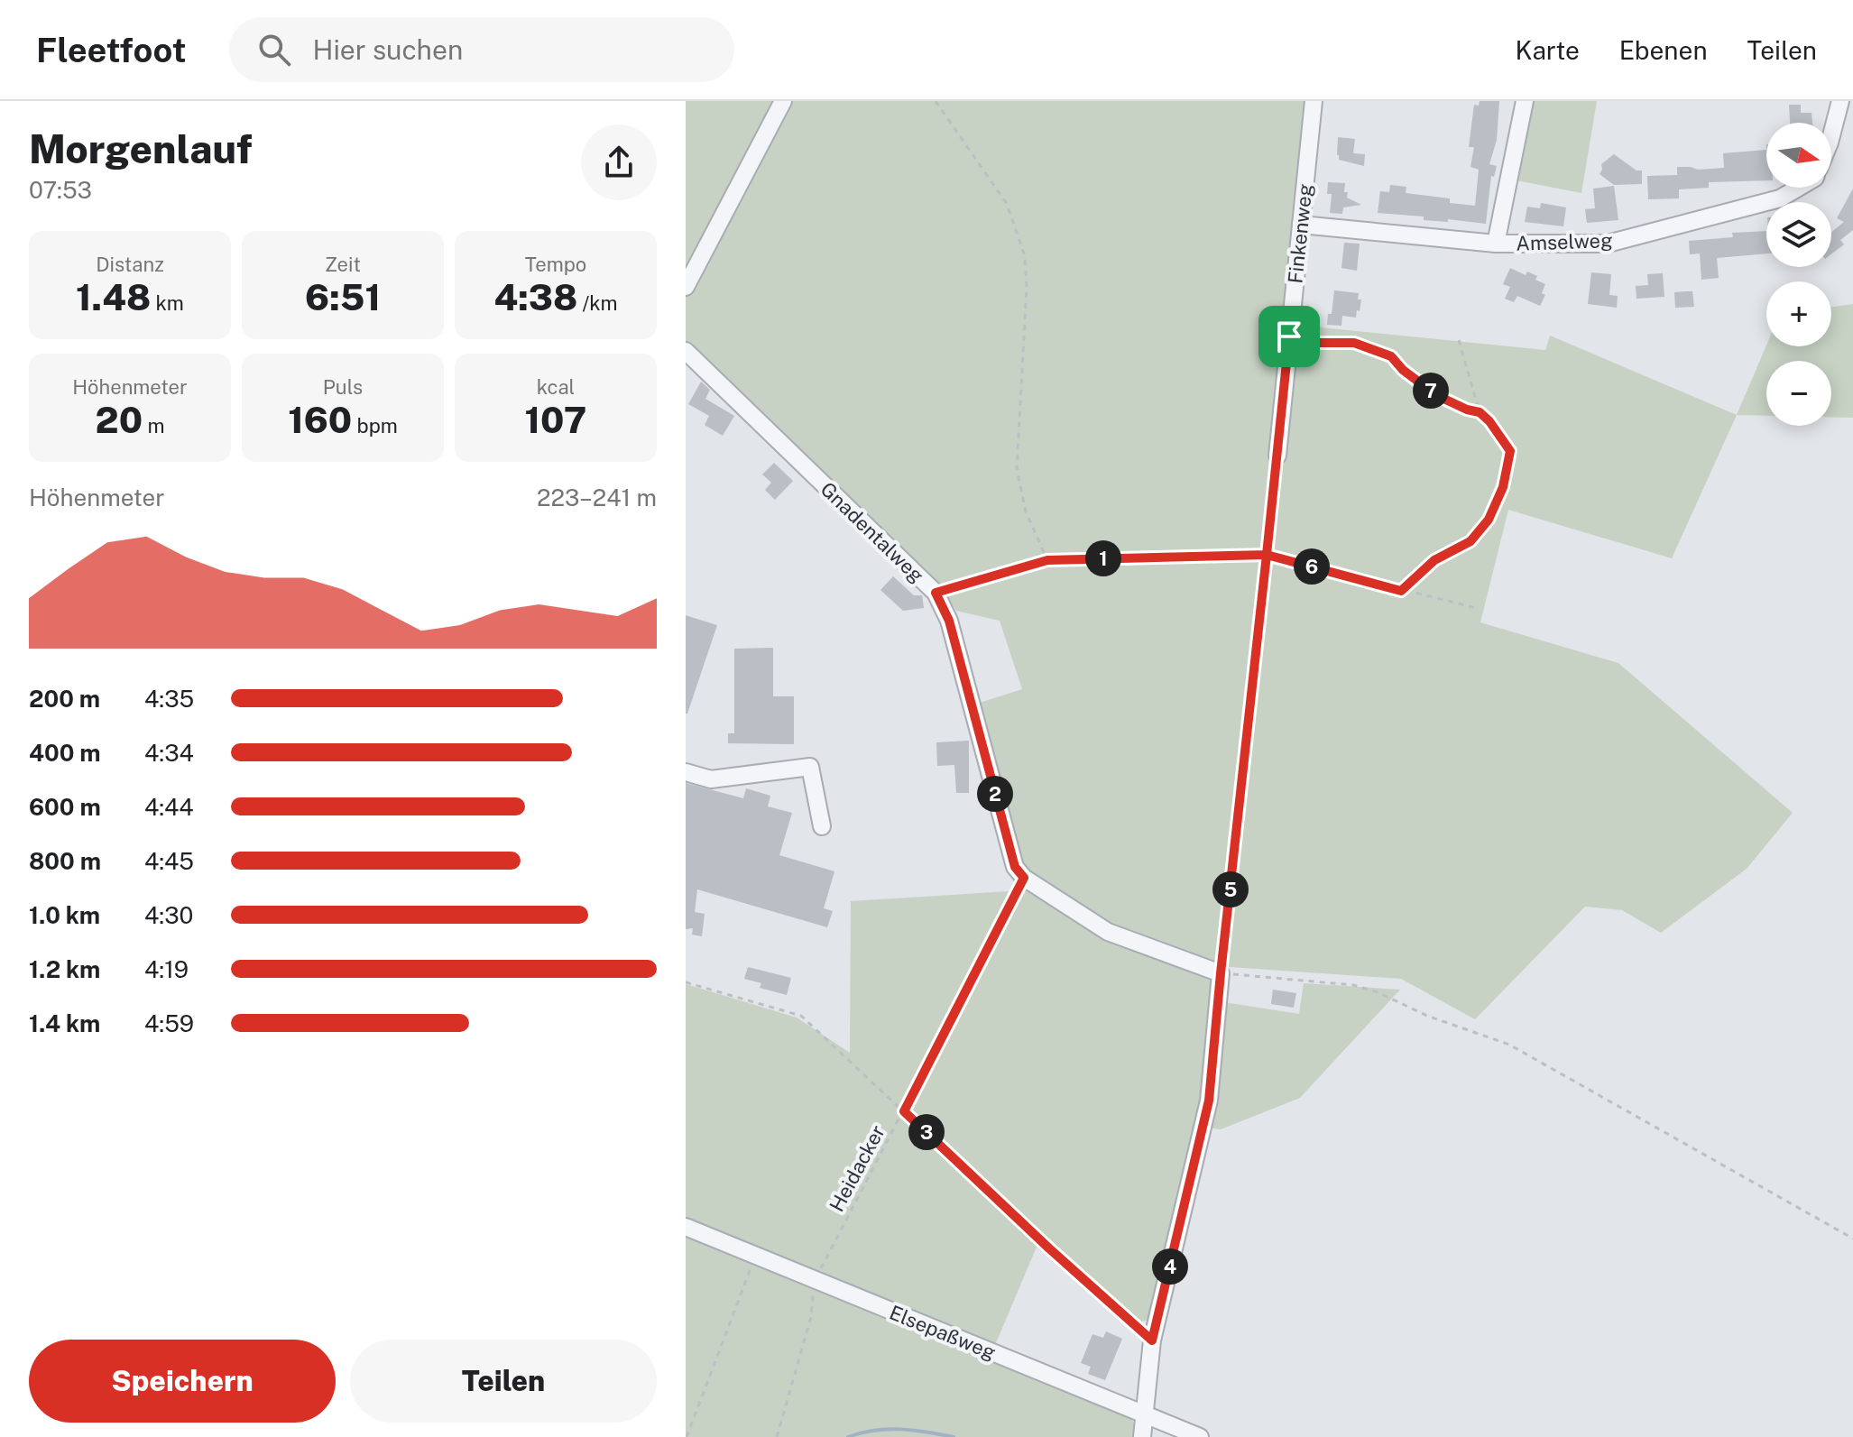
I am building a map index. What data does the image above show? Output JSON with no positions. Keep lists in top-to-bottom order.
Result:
{
  "streets": {
    "street": [
      "Finkenweg",
      "Amselweg",
      "Gnadentalweg",
      "Elsepaßweg"
    ],
    "path": ["Heidacker"]
  },
  "crossings": [
    ["Finkenweg", "Amselweg"],
    ["Gnadentalweg", "Heidacker"],
    ["Heidacker", "Elsepaßweg"]
  ],
  "north": "right",
  "page": {
    "header": "Fleetfoot",
    "search": "Hier suchen",
    "nav": ["Karte", "Ebenen", "Teilen"],
    "heading": ["Morgenlauf", "07:53"],
    "map_buttons": ["+", "−"],
    "stats": [
      ["Distanz", "1.48 km"],
      ["Zeit", "6:51"],
      ["Tempo", "4:38 /km"],
      ["Höhenmeter", "20 m"],
      ["Puls", "160 bpm"],
      ["kcal", "107"]
    ],
    "pins": [
      "7",
      "1",
      "6",
      "2",
      "5",
      "3",
      "4"
    ],
    "chart": ["Höhenmeter", "223–241 m"],
    "list": [
      {
        "name": "200 m",
        "note": "4:35"
      },
      {
        "name": "400 m",
        "note": "4:34"
      },
      {
        "name": "600 m",
        "note": "4:44"
      },
      {
        "name": "800 m",
        "note": "4:45"
      },
      {
        "name": "1.0 km",
        "note": "4:30"
      },
      {
        "name": "1.2 km",
        "note": "4:19"
      },
      {
        "name": "1.4 km",
        "note": "4:59"
      }
    ],
    "buttons": ["Speichern", "Teilen"]
  }
}
